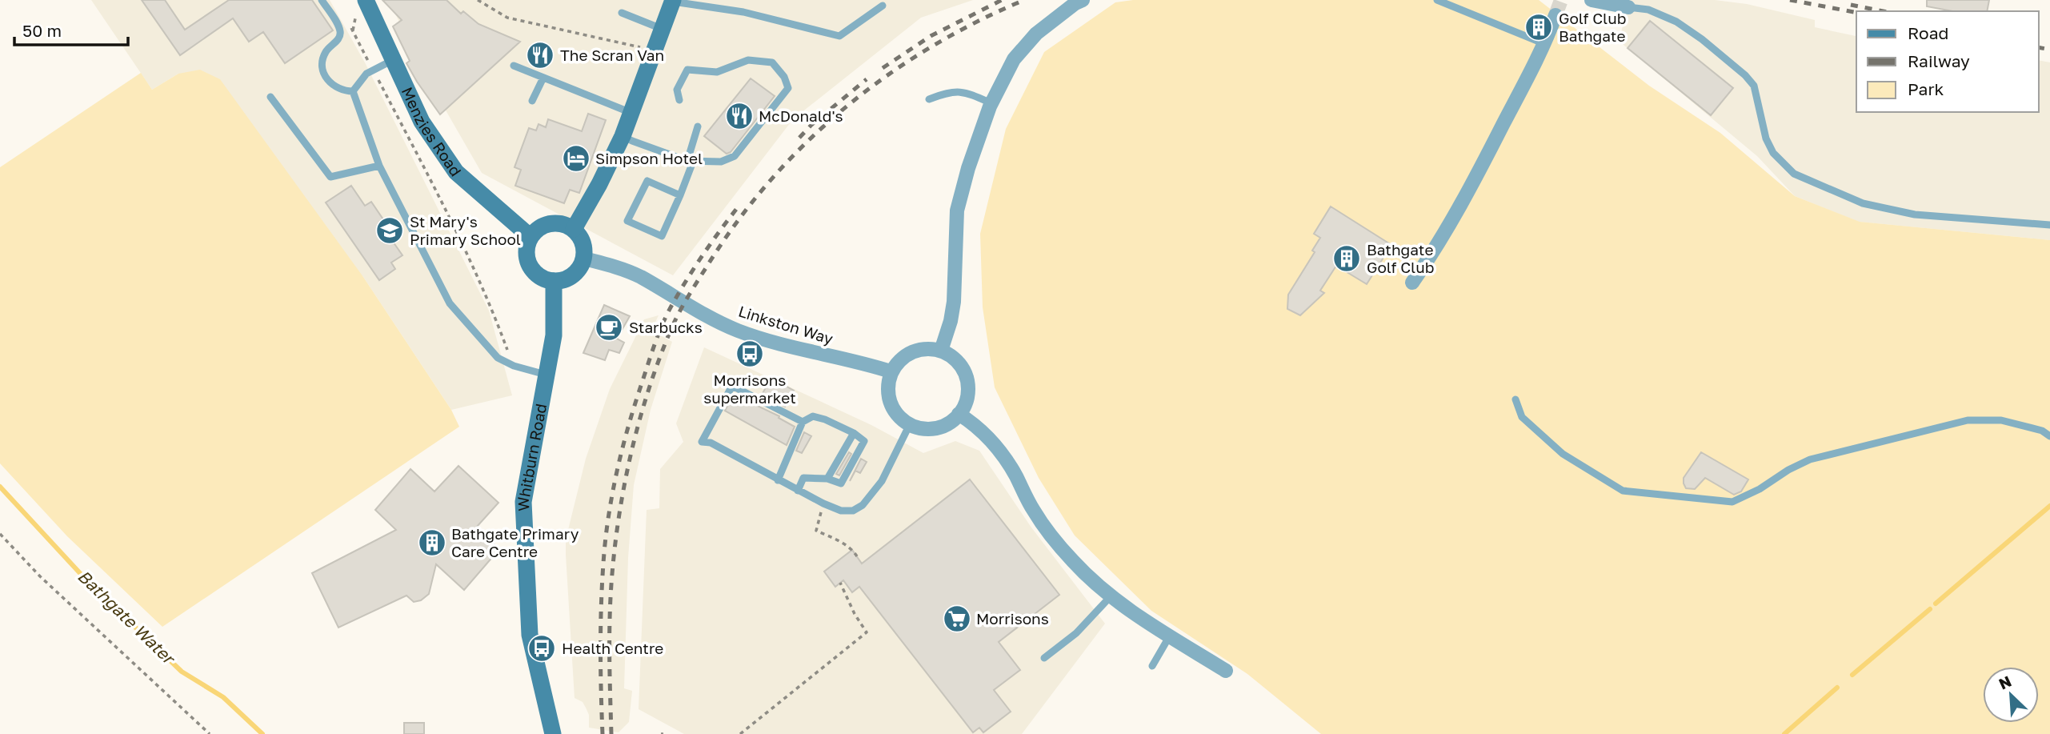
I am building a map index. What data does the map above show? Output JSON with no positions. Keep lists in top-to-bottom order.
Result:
{
  "streets": {
    "main road": ["Menzies Road", "Whitburn Road"],
    "street": ["Linkston Way"]
  },
  "crossings": [
    ["Menzies Road", "Linkston Way"],
    ["Menzies Road", "Whitburn Road"],
    ["Linkston Way", "Whitburn Road"]
  ],
  "water": ["Bathgate Water"],
  "places": {
    "building": ["Golf Club Bathgate", "Bathgate Golf Club", "Bathgate Primary Care Centre"],
    "restaurant": ["The Scran Van", "McDonald's"],
    "hotel": ["Simpson Hotel"],
    "school or university": ["St Mary's Primary School"],
    "cafe": ["Starbucks"],
    "bus stop": ["Morrisons supermarket", "Health Centre"],
    "supermarket": ["Morrisons"]
  },
  "legend": ["Road", "Railway", "Park"],
  "scale_bar": "50 m",
  "north": "top left"
}
